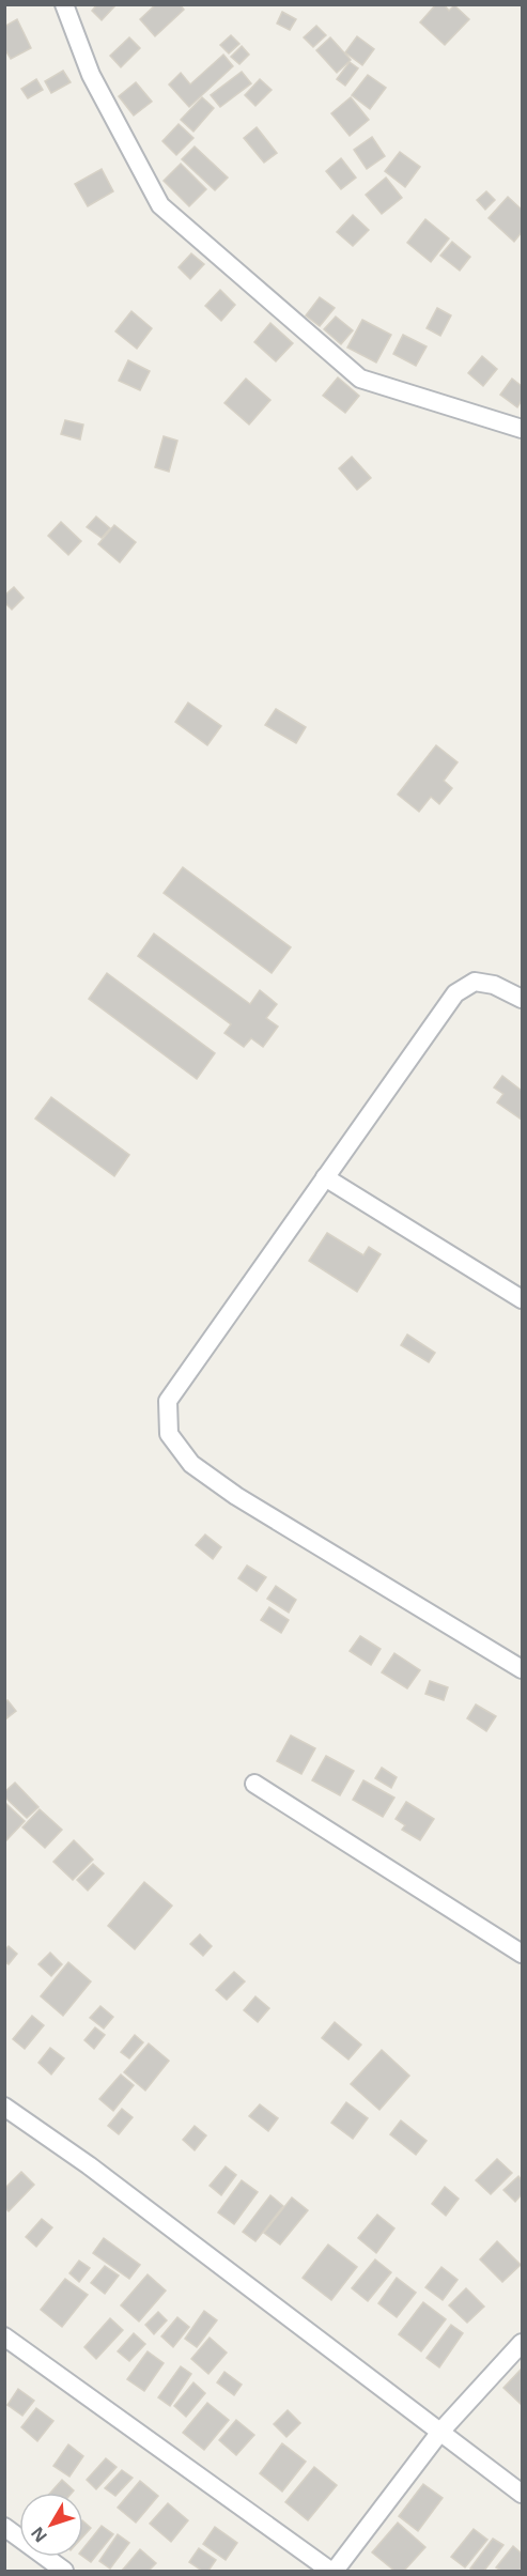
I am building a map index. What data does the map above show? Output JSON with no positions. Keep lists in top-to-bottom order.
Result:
{
  "north": "bottom left"
}
